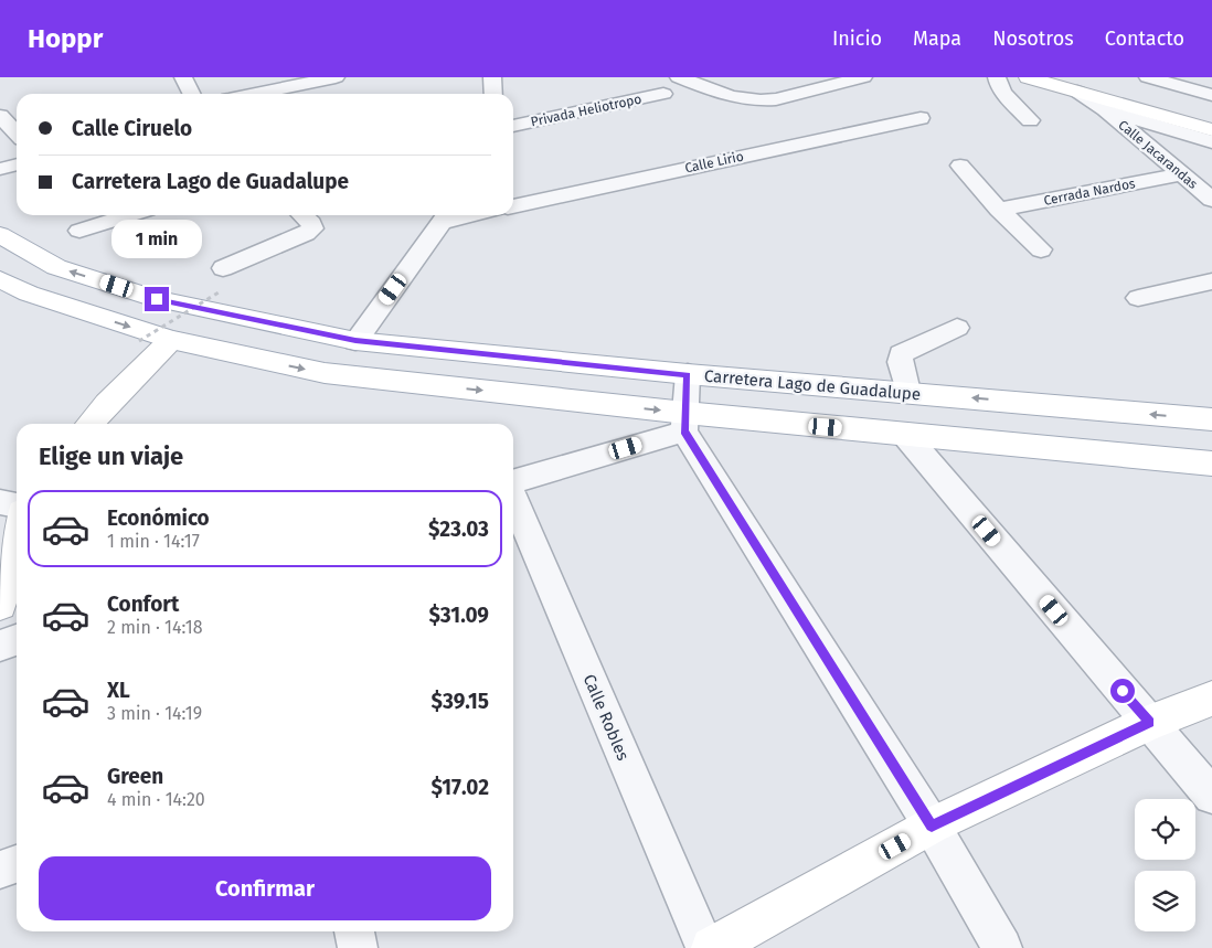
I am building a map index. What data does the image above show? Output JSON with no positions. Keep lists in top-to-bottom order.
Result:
{
  "streets": {
    "main road": ["Carretera Lago de Guadalupe"],
    "street": [
      "Privada Heliotropo",
      "Calle Jacarandas",
      "Calle Lirio",
      "Cerrada Nardos",
      "Calle Robles"
    ]
  },
  "crossings": [
    ["Calle Jacarandas", "Cerrada Nardos"]
  ],
  "page": {
    "header": "Hoppr",
    "nav": [
      "Inicio",
      "Mapa",
      "Nosotros",
      "Contacto"
    ],
    "banner": ["Calle Ciruelo", "Carretera Lago de Guadalupe"],
    "bubble": "1 min",
    "heading": "Elige un viaje",
    "list": [
      {
        "name": "Económico",
        "note": "1 min · 14:17",
        "value": "$23.03"
      },
      {
        "name": "Confort",
        "note": "2 min · 14:18",
        "value": "$31.09"
      },
      {
        "name": "XL",
        "note": "3 min · 14:19",
        "value": "$39.15"
      },
      {
        "name": "Green",
        "note": "4 min · 14:20",
        "value": "$17.02"
      }
    ],
    "buttons": "Confirmar"
  }
}
